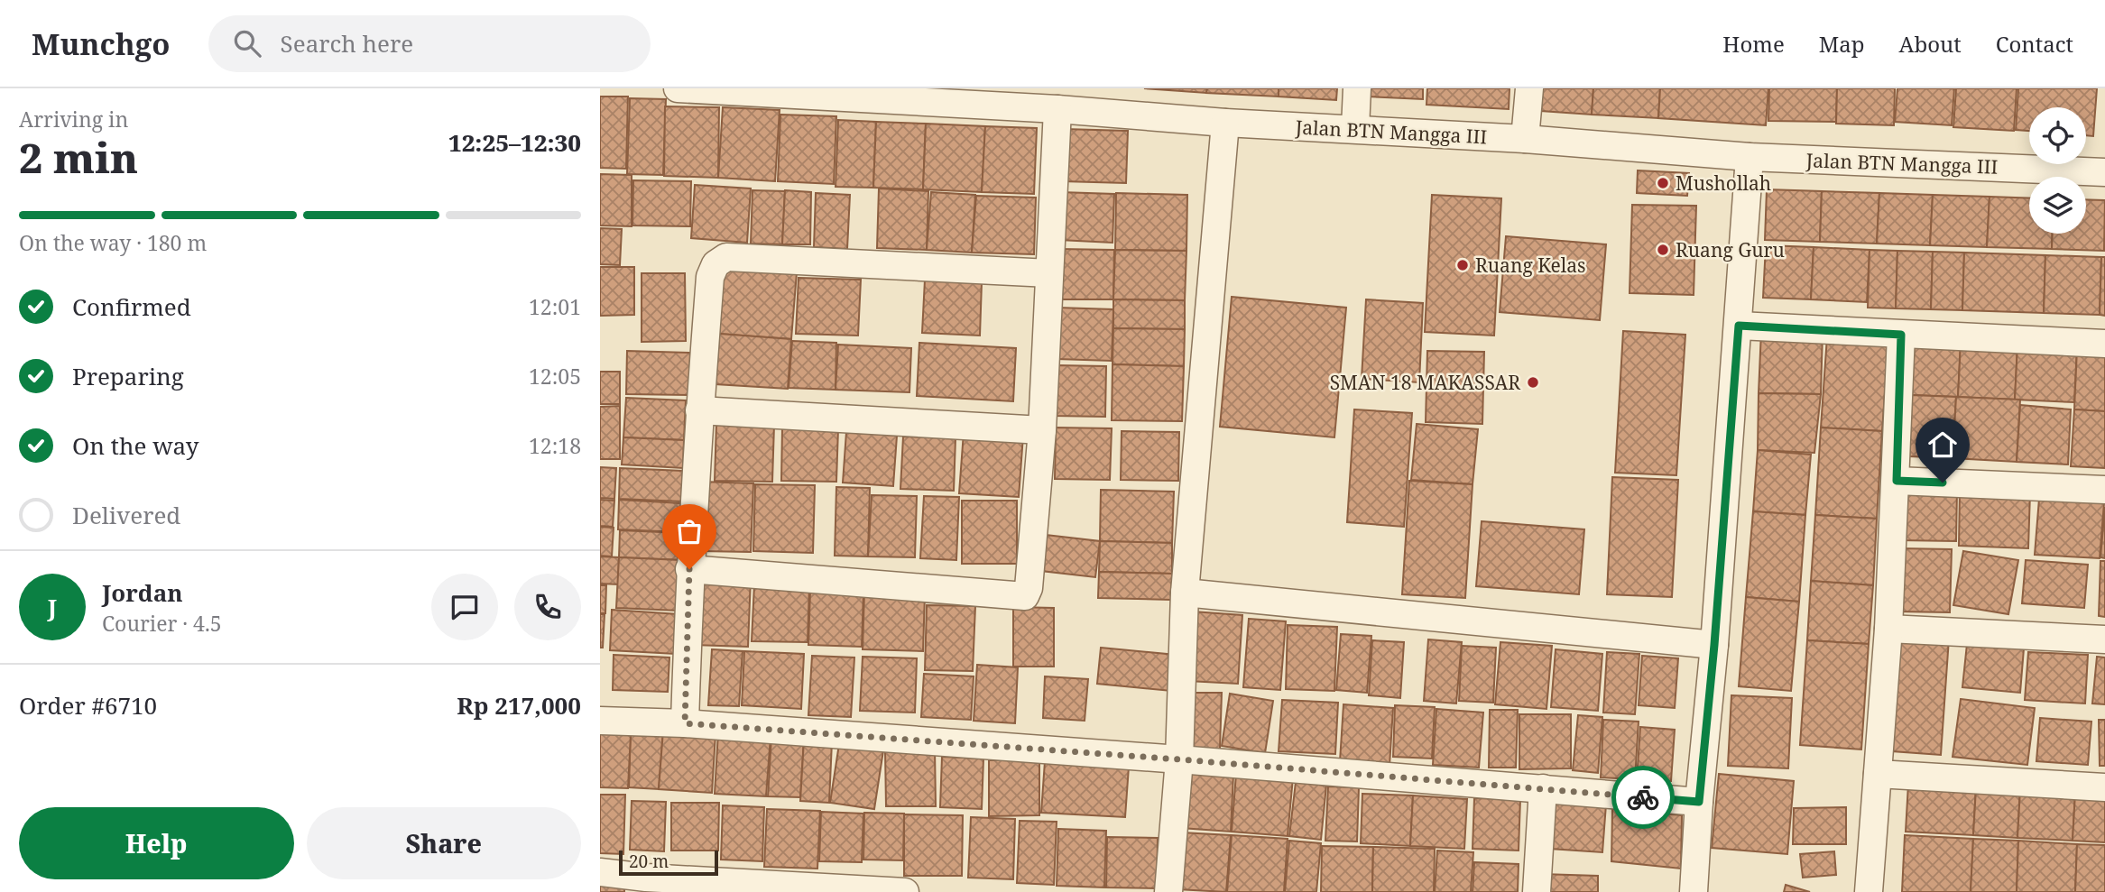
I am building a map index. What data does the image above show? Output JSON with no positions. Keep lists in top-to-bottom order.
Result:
{
  "streets": {
    "street": ["Jalan BTN Mangga III"]
  },
  "places": [
    "Mushollah",
    "Ruang Guru",
    "Ruang Kelas",
    "SMAN 18 MAKASSAR"
  ],
  "scale_bar": "20 m",
  "page": {
    "header": "Munchgo",
    "search": "Search here",
    "nav": [
      "Home",
      "Map",
      "About",
      "Contact"
    ],
    "heading": ["2 min", "Arriving in", "12:25–12:30"],
    "panel": [
      "Jordan",
      "Courier · 4.5",
      "Order #6710",
      "Rp 217,000"
    ],
    "bar": "On the way · 180 m",
    "list": [
      ["Confirmed", "12:01"],
      ["Preparing", "12:05"],
      ["On the way", "12:18"],
      "Delivered"
    ],
    "round": "J",
    "buttons": ["Help", "Share"],
    "scale": "20 m"
  }
}
